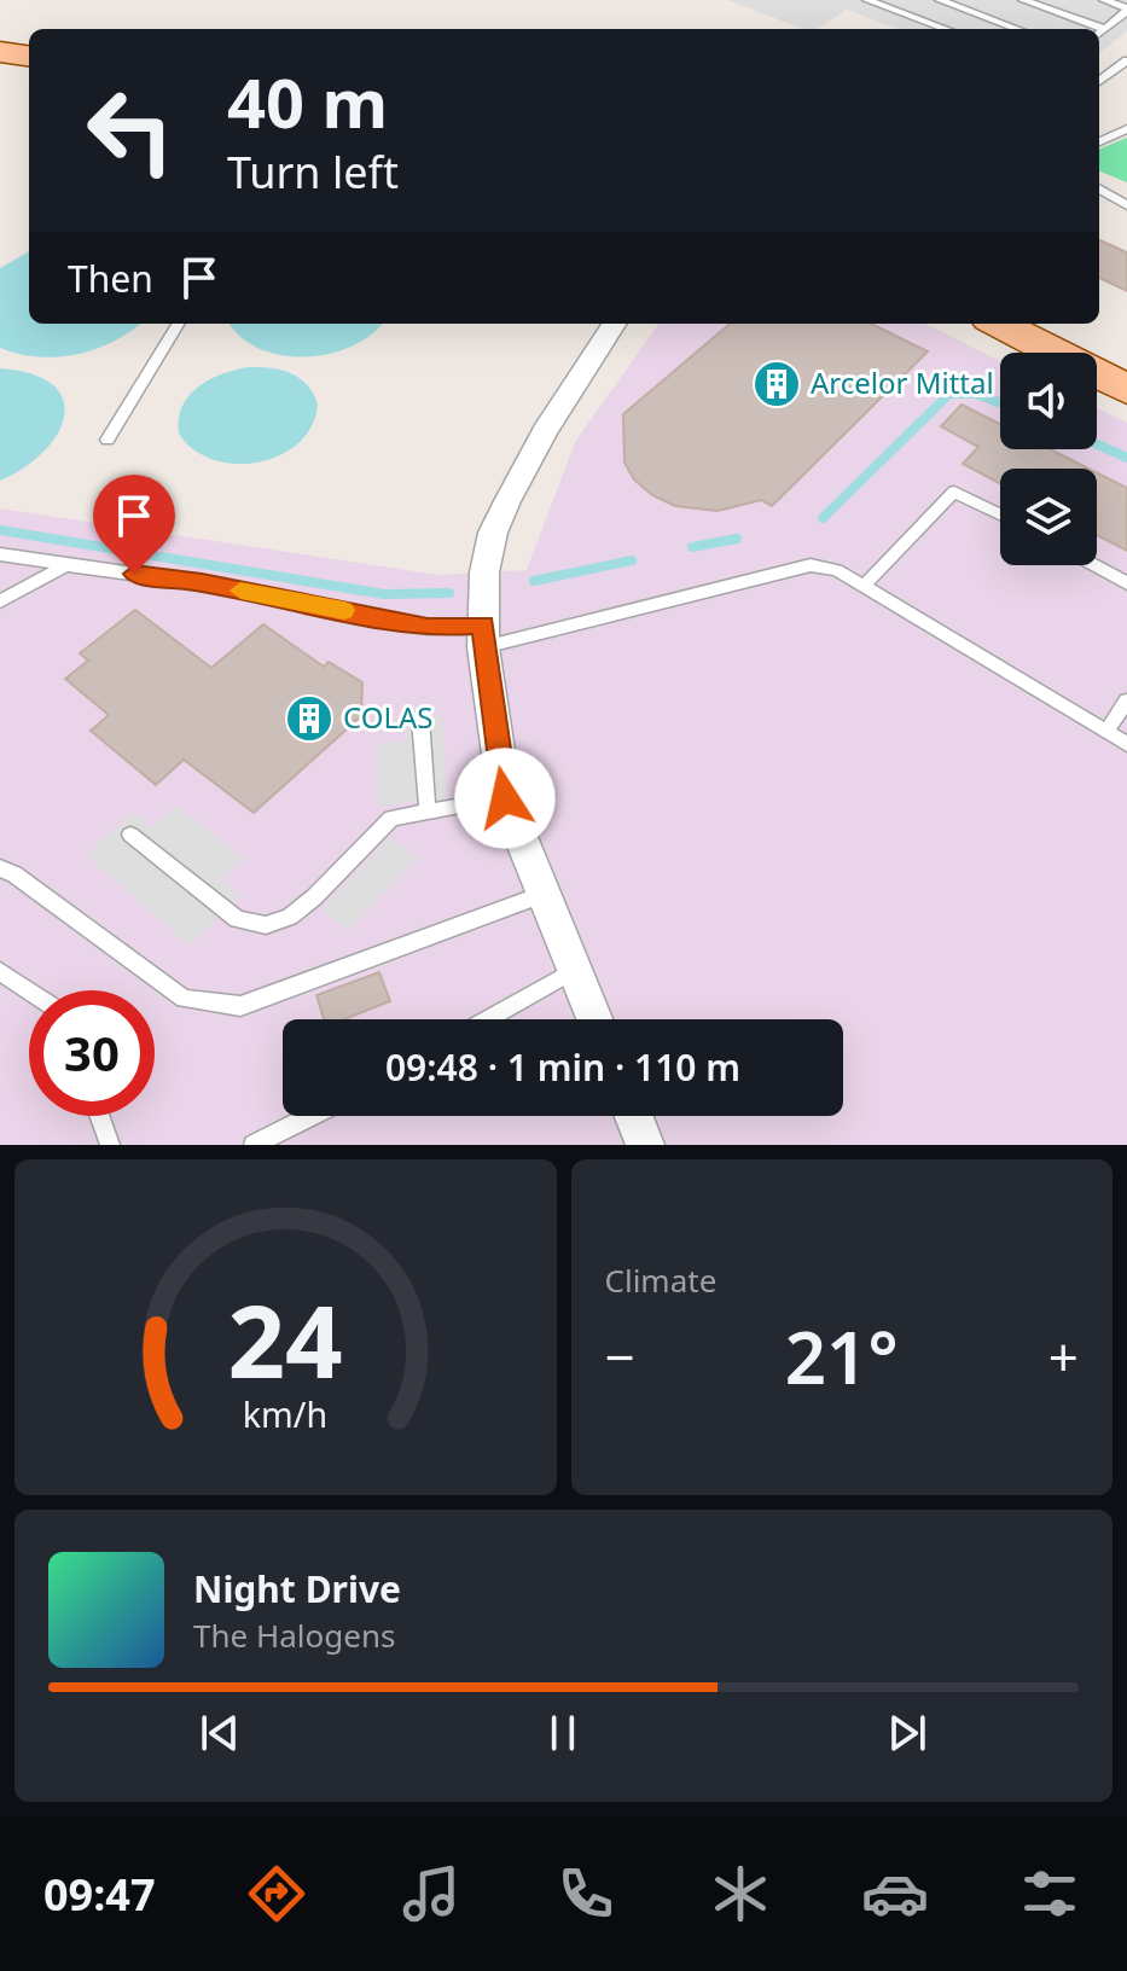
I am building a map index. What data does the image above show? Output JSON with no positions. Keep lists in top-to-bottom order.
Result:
{
  "places": {
    "building": ["Arcelor Mittal", "COLAS"]
  },
  "page": {
    "turn": ["40 m", "Turn left"],
    "then": "Then",
    "limit": "30",
    "trip": "09:48 · 1 min · 110 m",
    "tile": "Climate",
    "heat": ["−", "21°", "+"],
    "song": ["Night Drive", "The Halogens"],
    "tabs": "09:47",
    "gauge": ["24", "km/h"]
  }
}
